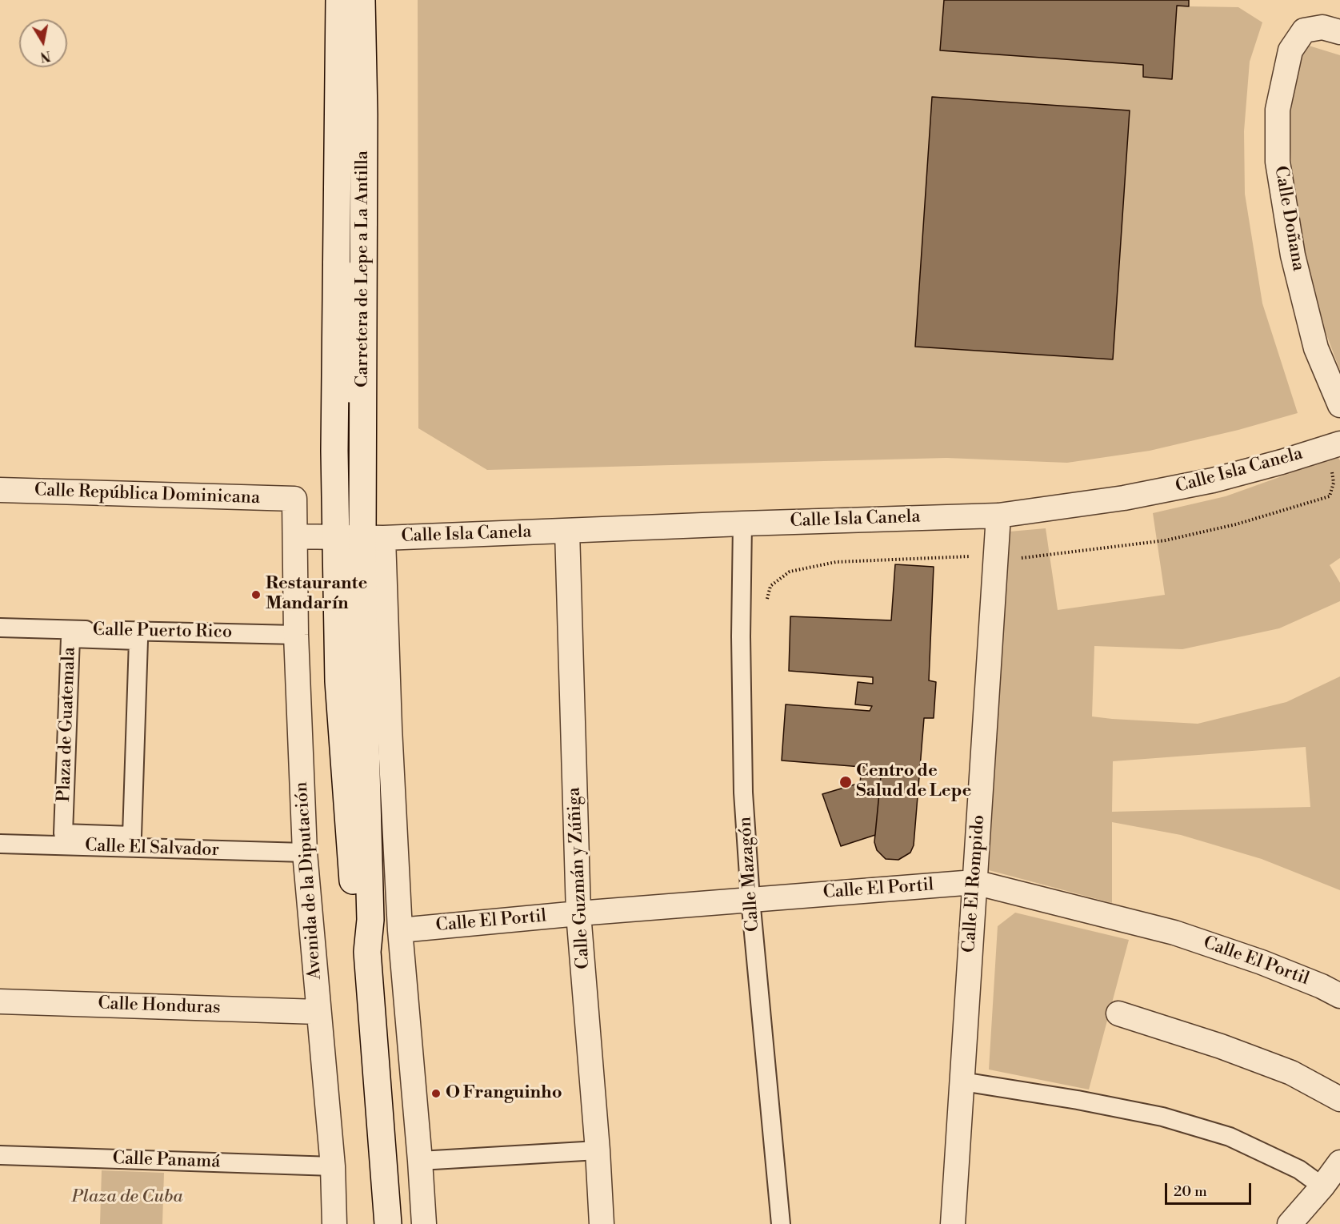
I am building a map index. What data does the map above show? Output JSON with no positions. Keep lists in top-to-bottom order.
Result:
{
  "streets": {
    "main road": ["Carretera de Lepe a La Antilla"],
    "street": [
      "Calle Doñana",
      "Calle Isla Canela",
      "Calle República Dominicana",
      "Calle Puerto Rico",
      "Plaza de Guatemala",
      "Calle El Salvador",
      "Calle Mazagón",
      "Calle Guzmán y Zúñiga",
      "Avenida de la Diputación",
      "Calle El Rompido",
      "Calle El Portil",
      "Calle Honduras",
      "Calle Panamá"
    ]
  },
  "crossings": [
    ["Carretera de Lepe a La Antilla", "Calle Isla Canela"],
    ["Calle Isla Canela", "Calle Mazagón"],
    ["Calle Isla Canela", "Calle Guzmán y Zúñiga"],
    ["Calle Isla Canela", "Calle El Rompido"],
    ["Calle República Dominicana", "Avenida de la Diputación"],
    ["Calle Puerto Rico", "Avenida de la Diputación"],
    ["Calle El Salvador", "Avenida de la Diputación"],
    ["Calle Mazagón", "Calle El Portil"],
    ["Calle Guzmán y Zúñiga", "Calle El Portil"],
    ["Avenida de la Diputación", "Calle Honduras"],
    ["Avenida de la Diputación", "Calle Panamá"],
    ["Calle El Rompido", "Calle El Portil"]
  ],
  "parks": ["Plaza de Cuba"],
  "places": ["Restaurante Mandarín", "Centro de Salud de Lepe", "O Franguinho"],
  "scale_bar": "20 m",
  "north": "bottom"
}
